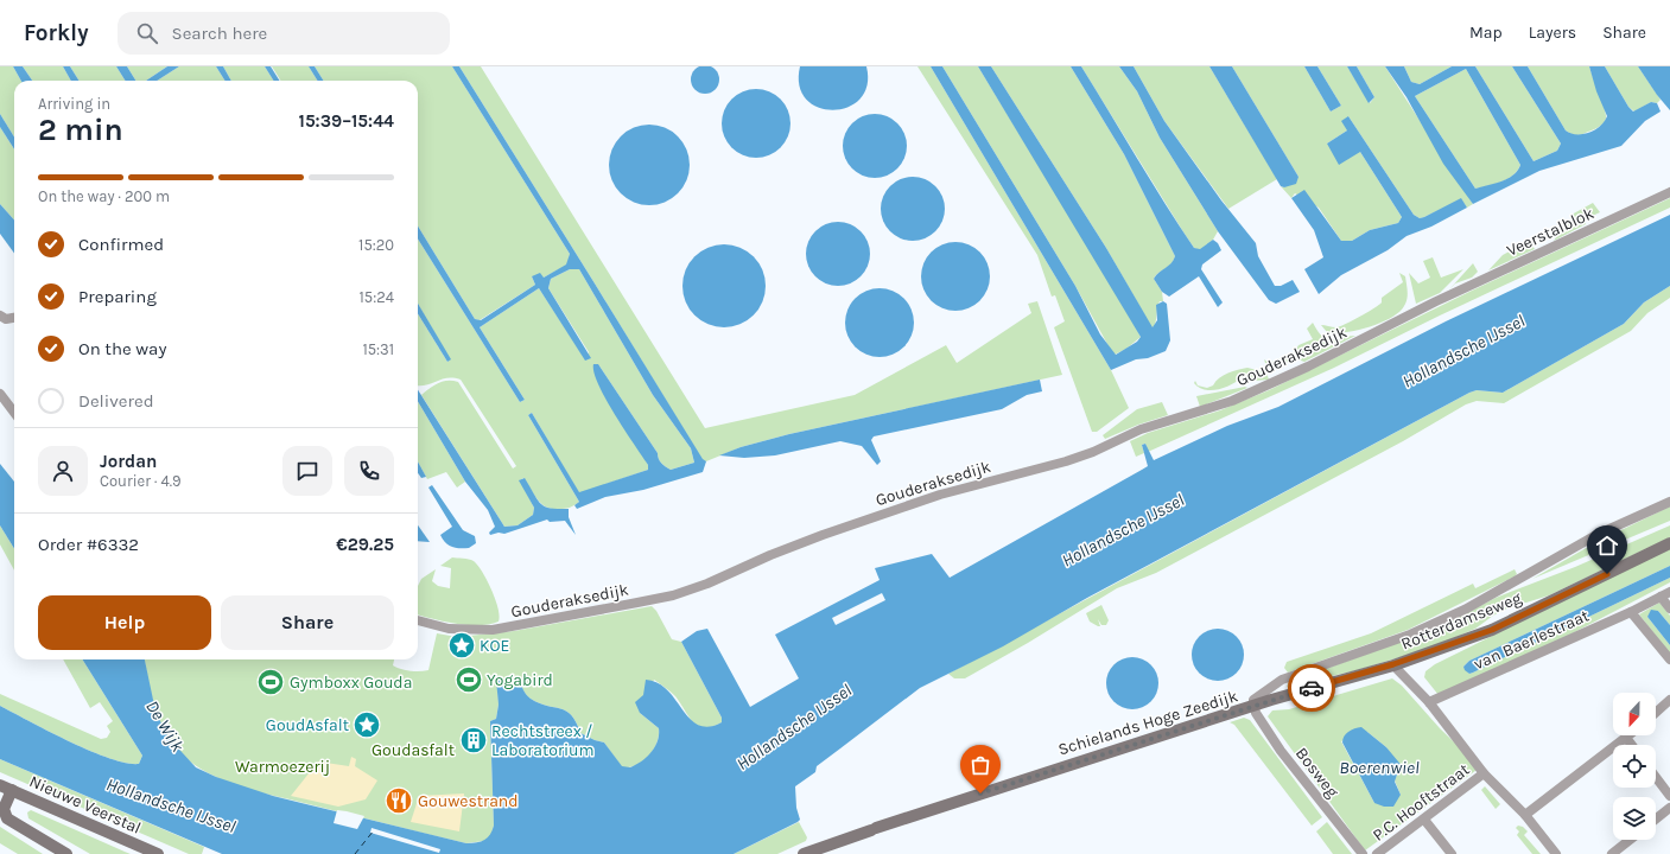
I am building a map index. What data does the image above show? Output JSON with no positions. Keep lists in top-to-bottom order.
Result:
{
  "streets": {
    "main road": ["Rotterdamseweg", "Schielands Hoge Zeedijk", "Nieuwe Veerstal"],
    "street": [
      "Veerstalblok",
      "Gouderaksedijk",
      "van Baerlestraat",
      "Bosweg",
      "P.C. Hooftstraat"
    ]
  },
  "crossings": [
    ["Veerstalblok", "Gouderaksedijk"],
    ["Rotterdamseweg", "Schielands Hoge Zeedijk"],
    ["Rotterdamseweg", "Bosweg"],
    ["Schielands Hoge Zeedijk", "Bosweg"]
  ],
  "water": ["Hollandsche IJssel", "De Wijk", "Boerenwiel"],
  "parks": ["Goudasfalt", "Warmoezerij"],
  "places": {
    "place": ["KOE", "GoudAsfalt"],
    "sports": ["Yogabird", "Gymboxx Gouda"],
    "building": ["Rechtstreex / Laboratorium"],
    "restaurant": ["Gouwestrand"]
  },
  "north": "bottom",
  "page": {
    "header": "Forkly",
    "search": "Search here",
    "nav": ["Map", "Layers", "Share"],
    "heading": ["2 min", "Arriving in", "15:39–15:44"],
    "panel": [
      "Jordan",
      "Courier · 4.9",
      "Order #6332",
      "€29.25"
    ],
    "bar": "On the way · 200 m",
    "list": [
      ["Confirmed", "15:20"],
      ["Preparing", "15:24"],
      ["On the way", "15:31"],
      "Delivered"
    ],
    "buttons": ["Help", "Share"]
  }
}
